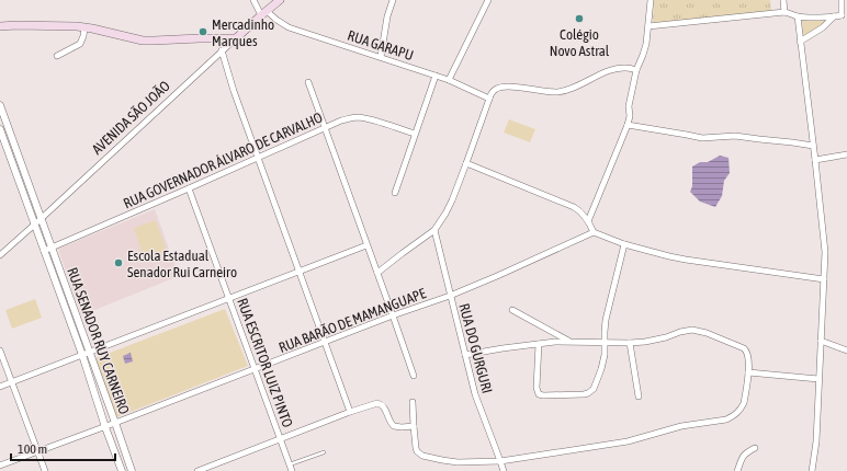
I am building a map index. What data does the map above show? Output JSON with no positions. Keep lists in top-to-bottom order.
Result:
{
  "streets": {
    "main road": ["AVENIDA SÃO JOÃO"],
    "street": [
      "RUA GARAPU",
      "RUA GOVERNADOR ÁLVARO DE CARVALHO",
      "RUA BARÃO DE MAMANGUAPE",
      "RUA SENADOR RUY CARNEIRO",
      "RUA DO GURGURI",
      "RUA ESCRITOR LUIZ PINTO"
    ]
  },
  "crossings": [
    ["RUA GARAPU", "AVENIDA SÃO JOÃO"],
    ["AVENIDA SÃO JOÃO", "RUA SENADOR RUY CARNEIRO"],
    ["RUA GOVERNADOR ÁLVARO DE CARVALHO", "RUA SENADOR RUY CARNEIRO"],
    ["RUA GOVERNADOR ÁLVARO DE CARVALHO", "RUA ESCRITOR LUIZ PINTO"],
    ["RUA BARÃO DE MAMANGUAPE", "RUA SENADOR RUY CARNEIRO"],
    ["RUA BARÃO DE MAMANGUAPE", "RUA DO GURGURI"],
    ["RUA BARÃO DE MAMANGUAPE", "RUA ESCRITOR LUIZ PINTO"]
  ],
  "places": ["Colégio Novo Astral", "Mercadinho Marques", "Escola Estadual Senador Rui Carneiro"],
  "scale_bar": "100 m"
}
